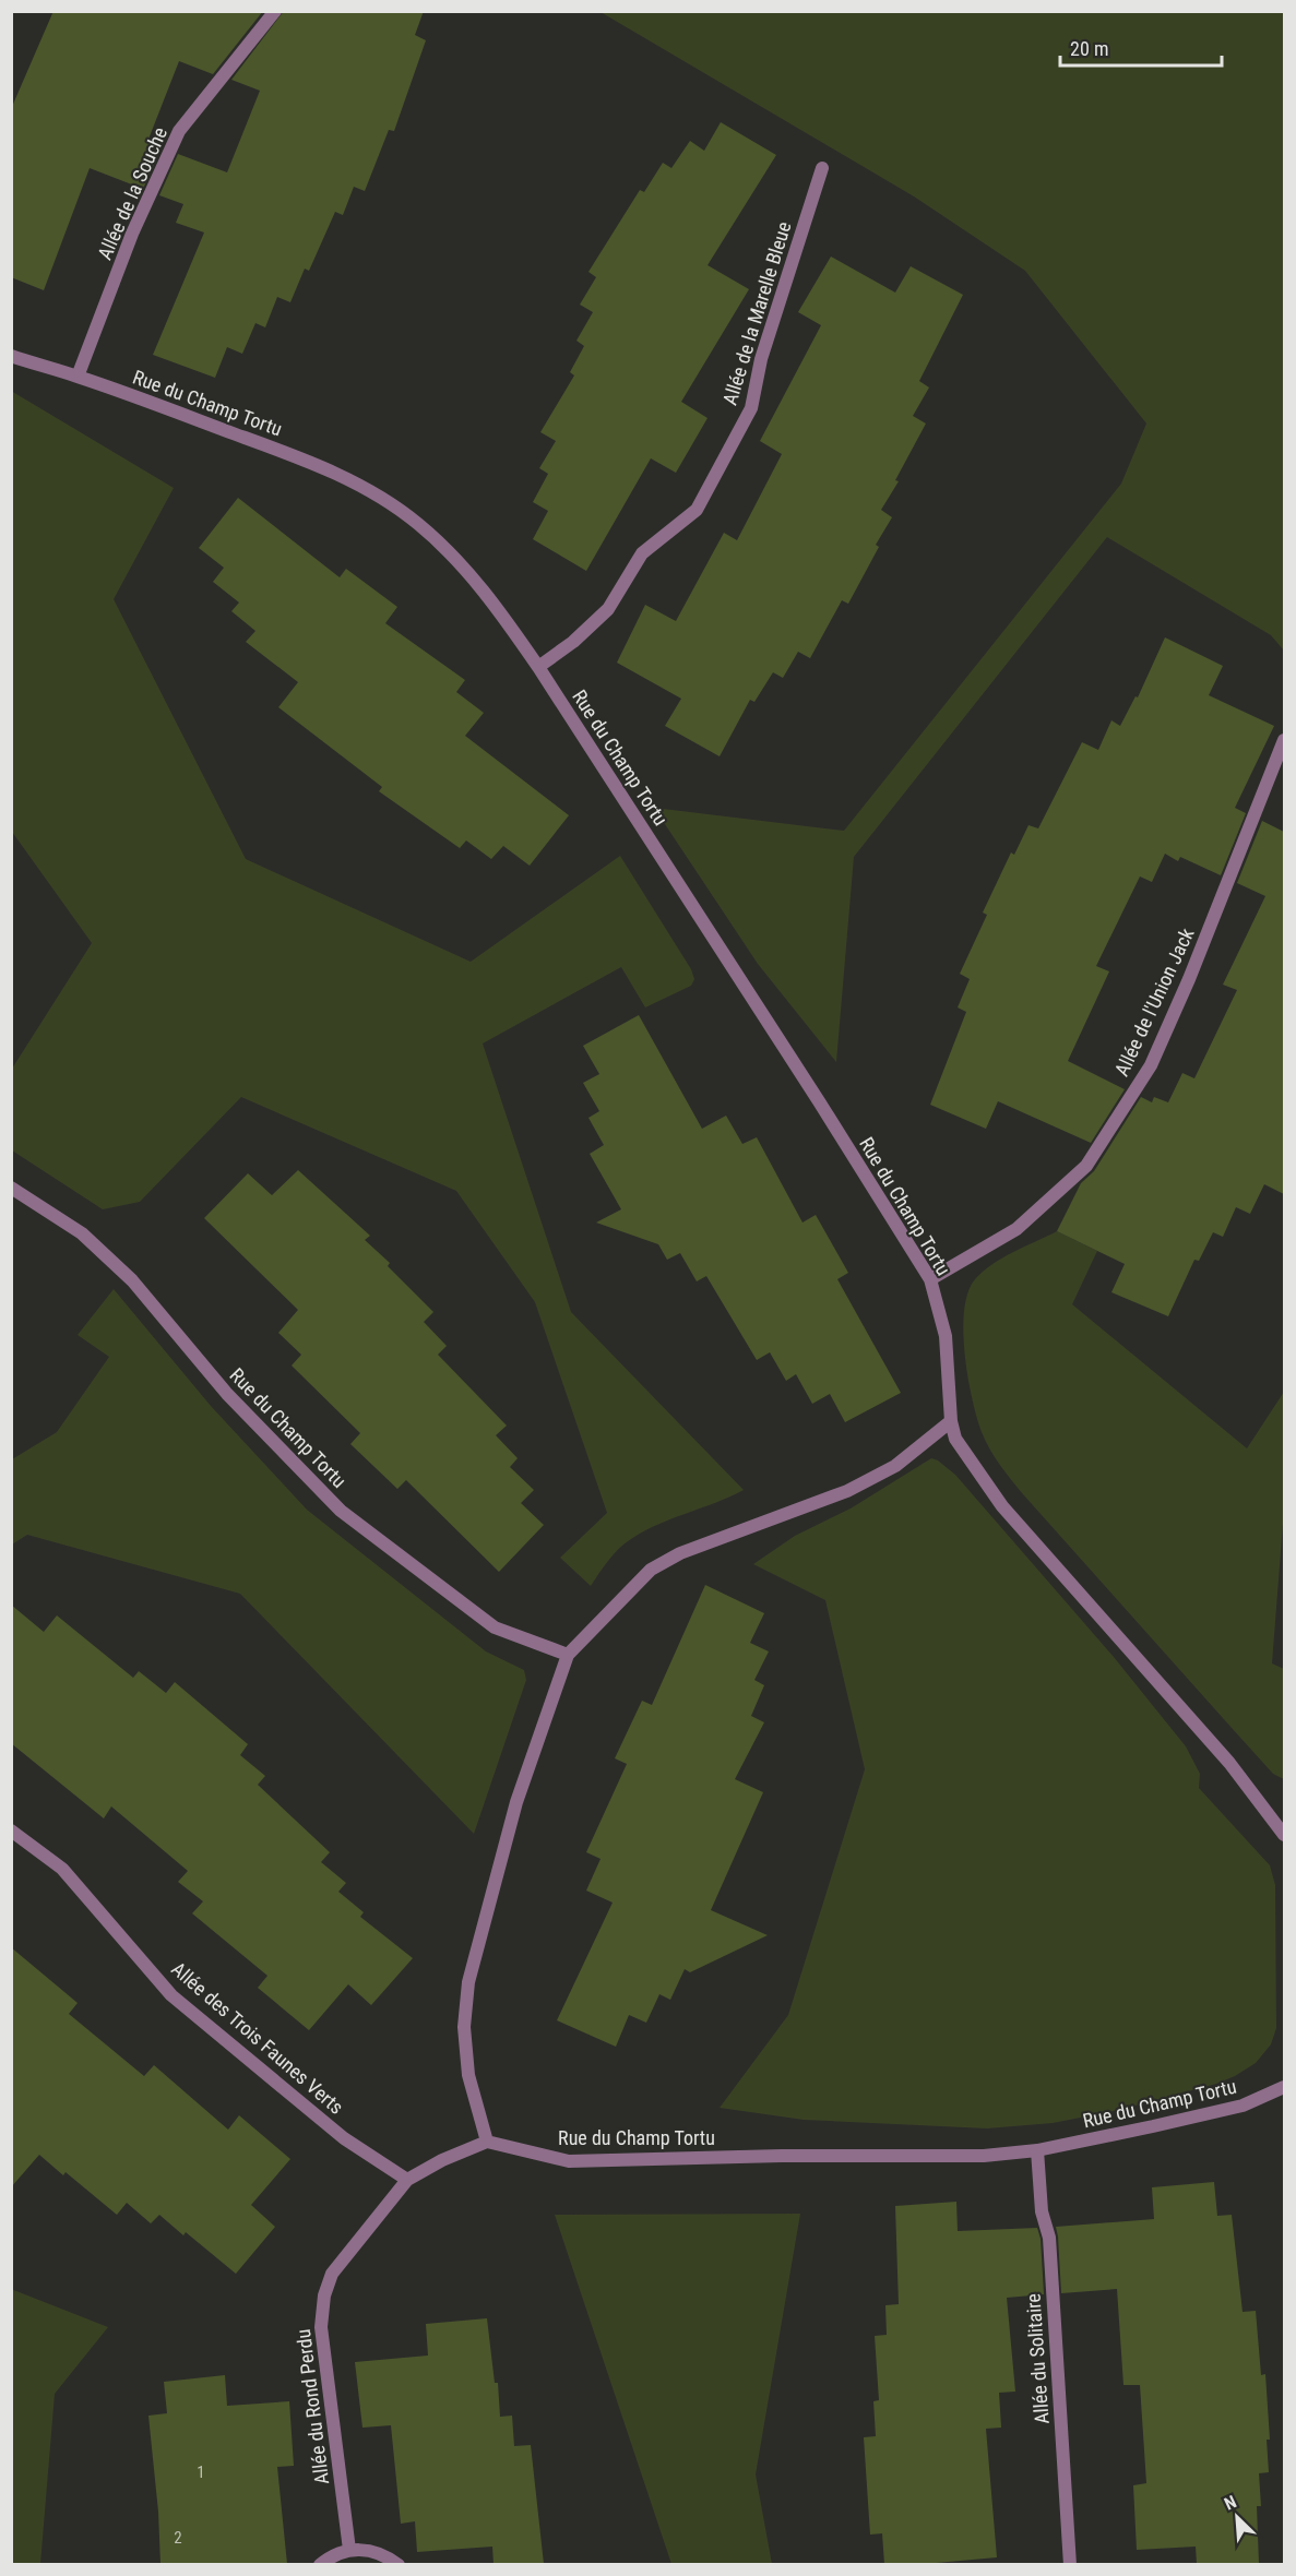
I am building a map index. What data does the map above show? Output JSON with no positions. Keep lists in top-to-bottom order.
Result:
{
  "streets": {
    "street": [
      "Allée de la Souche",
      "Allée de la Marelle Bleue",
      "Rue du Champ Tortu",
      "Allée de l'Union Jack",
      "Allée des Trois Faunes Verts",
      "Allée du Solitaire",
      "Allée du Rond Perdu"
    ]
  },
  "crossings": [
    ["Allée de la Souche", "Rue du Champ Tortu"],
    ["Allée de la Marelle Bleue", "Rue du Champ Tortu"],
    ["Rue du Champ Tortu", "Allée de l'Union Jack"],
    ["Rue du Champ Tortu", "Allée du Solitaire"],
    ["Rue du Champ Tortu", "Allée du Rond Perdu"],
    ["Allée des Trois Faunes Verts", "Allée du Rond Perdu"]
  ],
  "house_numbers": ["1", "2"],
  "scale_bar": "20 m",
  "north": "top left"
}
